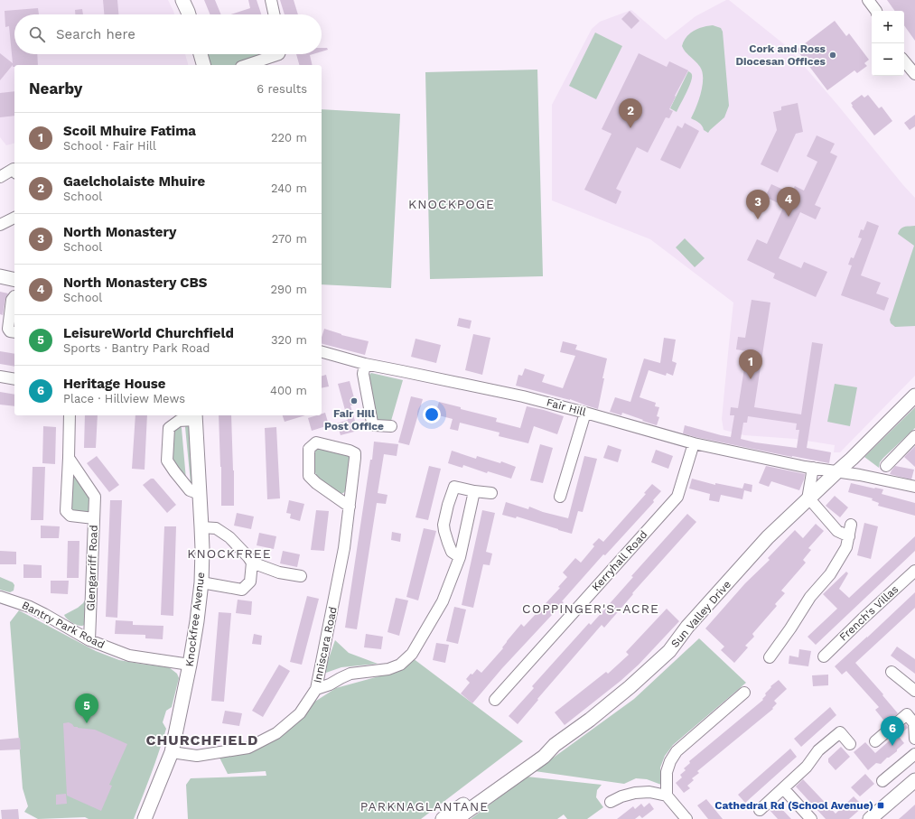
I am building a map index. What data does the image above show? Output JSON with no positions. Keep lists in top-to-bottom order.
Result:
{
  "streets": {
    "street": [
      "Fair Hill",
      "Kerryhall Road",
      "Glengarriff Road",
      "French's Villas",
      "Sun Valley Drive",
      "Knockfree Avenue",
      "Bantry Park Road",
      "Inniscara Road"
    ]
  },
  "crossings": [
    ["Fair Hill", "Kerryhall Road"],
    ["Fair Hill", "Sun Valley Drive"],
    ["Glengarriff Road", "Bantry Park Road"],
    ["Knockfree Avenue", "Bantry Park Road"],
    ["Knockfree Avenue", "Inniscara Road"]
  ],
  "districts": [
    "KNOCKPOGE",
    "KNOCKFREE",
    "COPPINGER'S-ACRE",
    "CHURCHFIELD",
    "PARKNAGLANTANE"
  ],
  "places": {
    "other": ["Cork and Ross Diocesan Offices", "Fair Hill Post Office"],
    "transit": ["Cathedral Rd (School Avenue)"]
  },
  "page": {
    "map_buttons": ["+", "−"],
    "search": "Search here",
    "heading": ["Nearby", "6 results"],
    "pins": [
      "2",
      "4",
      "3",
      "1",
      "5",
      "6"
    ],
    "list": [
      {
        "mark": "1",
        "name": "Scoil Mhuire Fatima",
        "note": "School · Fair Hill",
        "value": "220 m"
      },
      {
        "mark": "2",
        "name": "Gaelcholaiste Mhuire",
        "note": "School",
        "value": "240 m"
      },
      {
        "mark": "3",
        "name": "North Monastery",
        "note": "School",
        "value": "270 m"
      },
      {
        "mark": "4",
        "name": "North Monastery CBS",
        "note": "School",
        "value": "290 m"
      },
      {
        "mark": "5",
        "name": "LeisureWorld Churchfield",
        "note": "Sports · Bantry Park Road",
        "value": "320 m"
      },
      {
        "mark": "6",
        "name": "Heritage House",
        "note": "Place · Hillview Mews",
        "value": "400 m"
      }
    ]
  }
}
